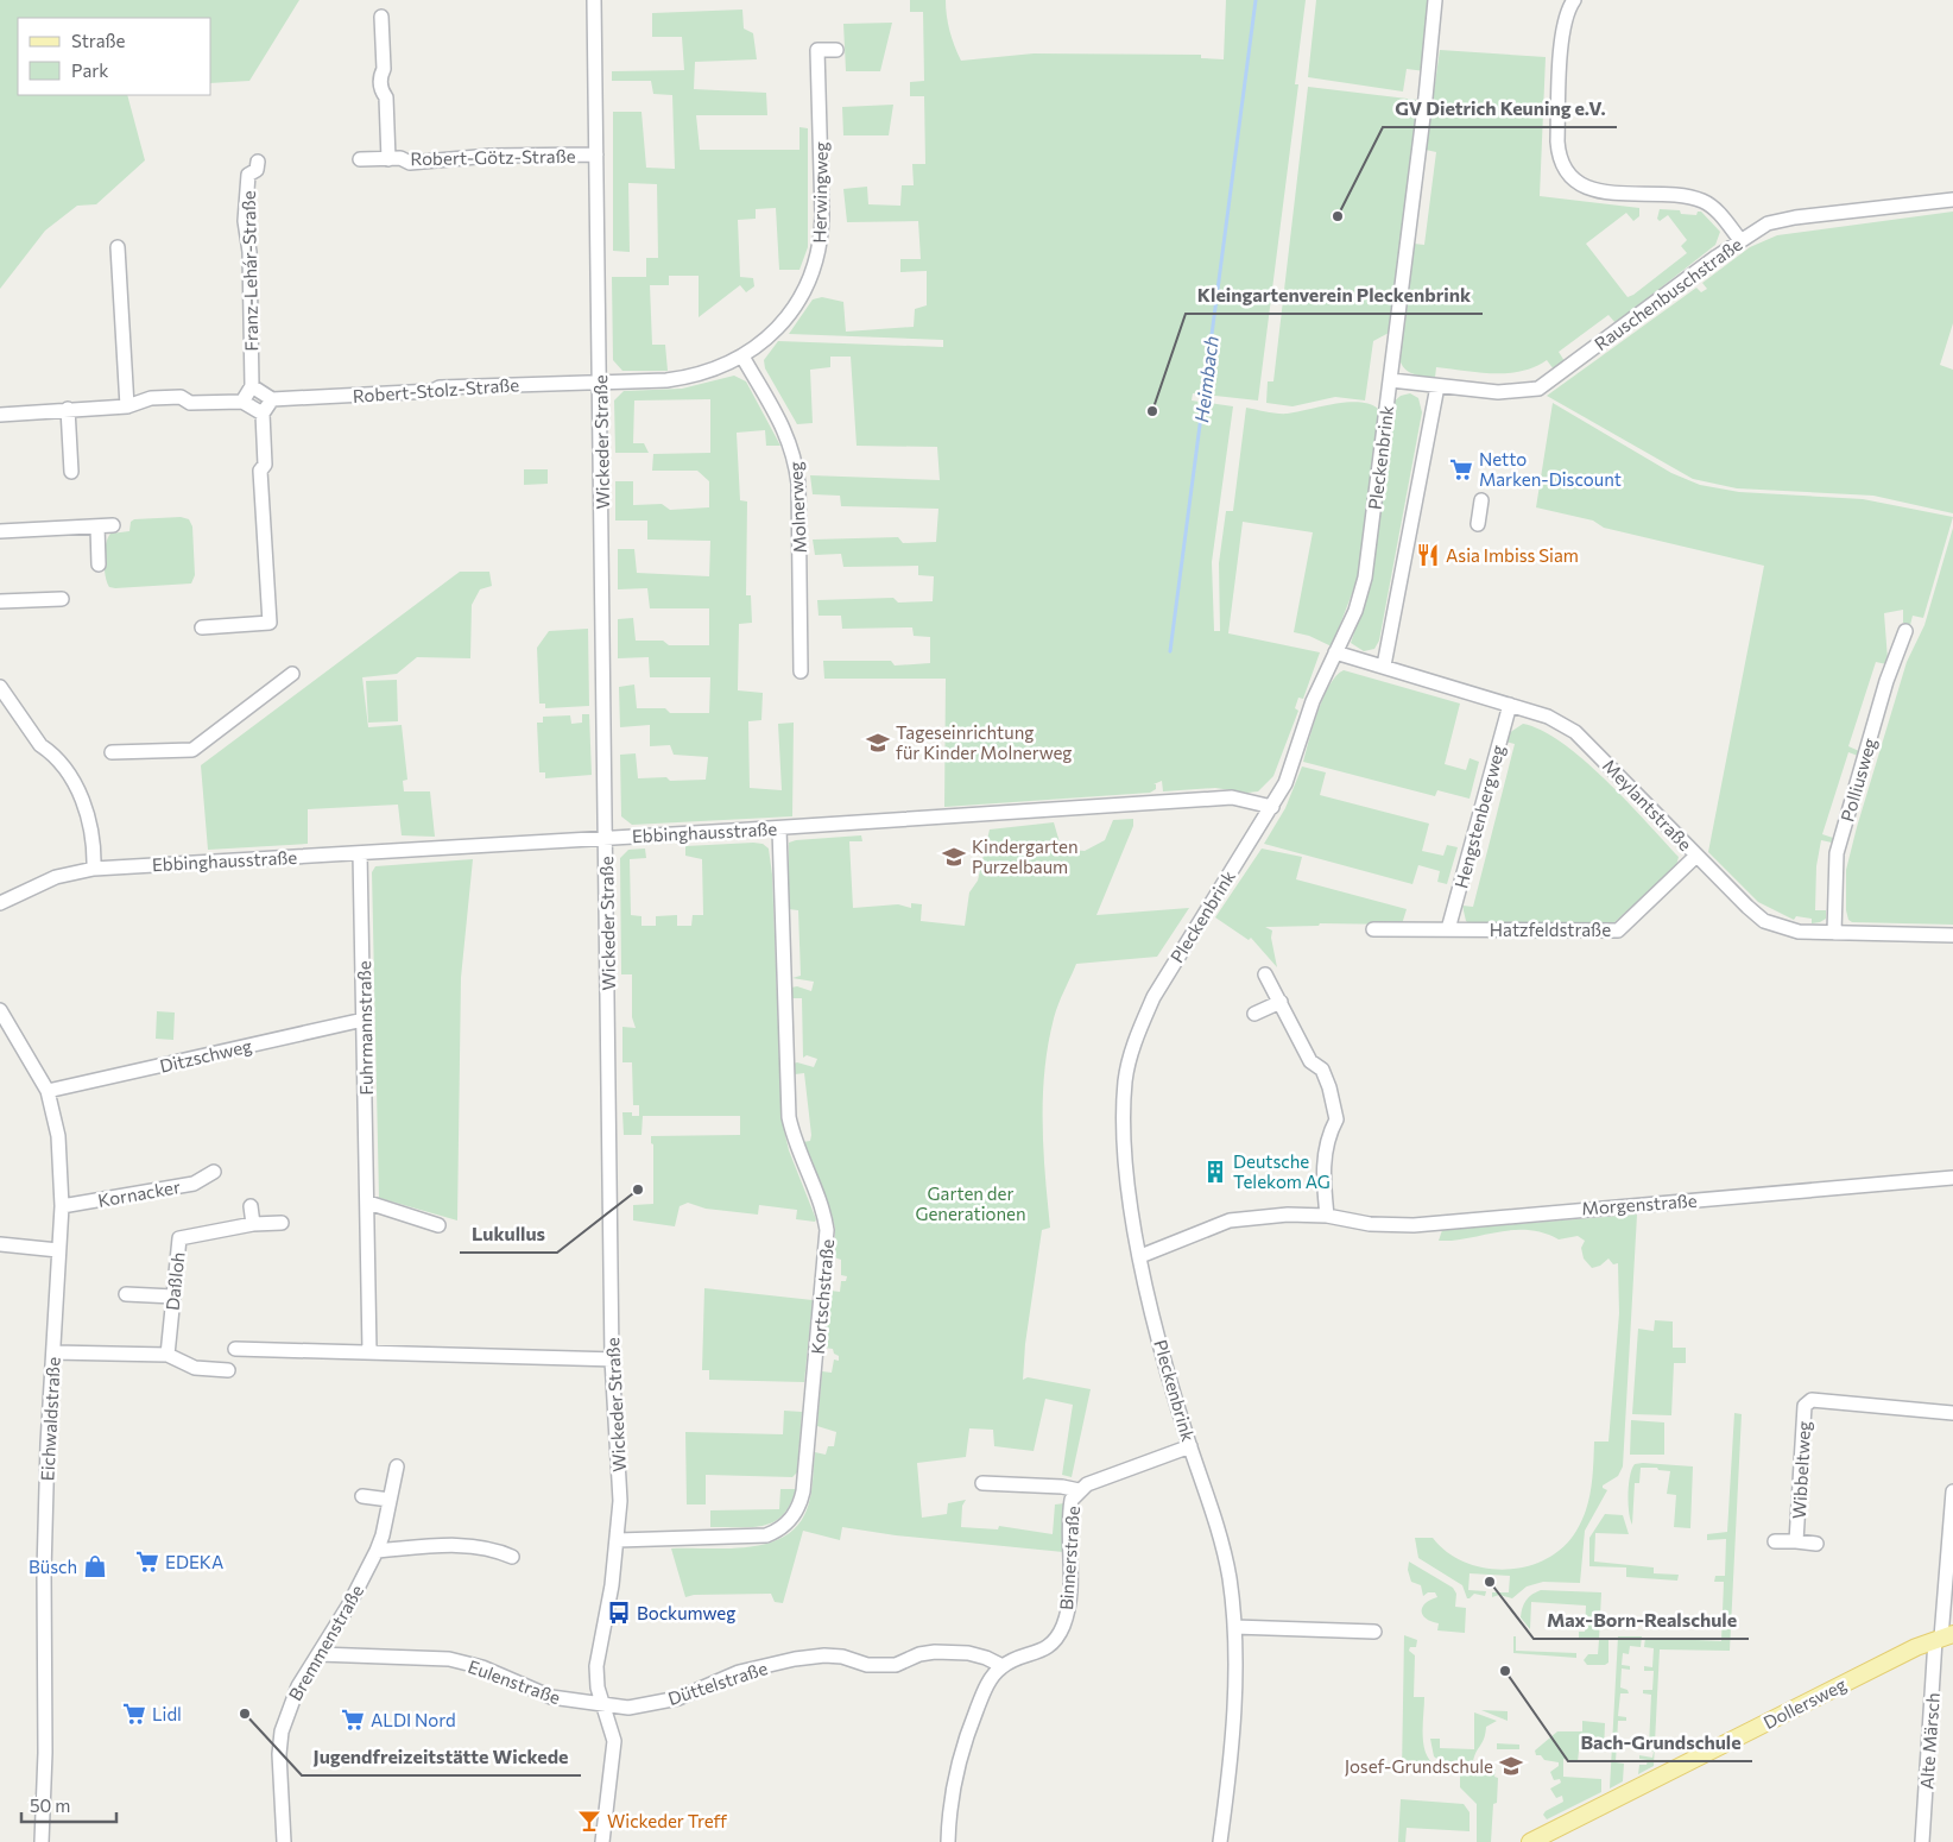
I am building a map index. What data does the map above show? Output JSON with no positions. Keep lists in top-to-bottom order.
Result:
{
  "streets": {
    "main road": ["Dollersweg"],
    "street": [
      "Robert-Götz-Straße",
      "Herwingweg",
      "Franz-Lehár-Straße",
      "Rauschenbuschstraße",
      "Robert-Stolz-Straße",
      "Wickeder Straße",
      "Pleckenbrink",
      "Molnerweg",
      "Polliusweg",
      "Meylantstraße",
      "Hengstenbergweg",
      "Ebbinghausstraße",
      "Hatzfeldstraße",
      "Fuhrmannstraße",
      "Ditzschweg",
      "Kornacker",
      "Morgenstraße",
      "Daßloh",
      "Kortschstraße",
      "Eichwaldstraße",
      "Wibbeltweg",
      "Binnerstraße",
      "Bremmenstraße",
      "Eulenstraße",
      "Düttelstraße",
      "Alte Märsch"
    ]
  },
  "crossings": [
    ["Robert-Götz-Straße", "Wickeder Straße"],
    ["Herwingweg", "Robert-Stolz-Straße"],
    ["Herwingweg", "Wickeder Straße"],
    ["Herwingweg", "Molnerweg"],
    ["Rauschenbuschstraße", "Pleckenbrink"],
    ["Robert-Stolz-Straße", "Wickeder Straße"],
    ["Wickeder Straße", "Ebbinghausstraße"],
    ["Wickeder Straße", "Kortschstraße"],
    ["Wickeder Straße", "Eulenstraße"],
    ["Wickeder Straße", "Düttelstraße"],
    ["Pleckenbrink", "Meylantstraße"],
    ["Pleckenbrink", "Ebbinghausstraße"],
    ["Pleckenbrink", "Morgenstraße"],
    ["Pleckenbrink", "Binnerstraße"],
    ["Polliusweg", "Meylantstraße"],
    ["Meylantstraße", "Hengstenbergweg"],
    ["Meylantstraße", "Hatzfeldstraße"],
    ["Hengstenbergweg", "Hatzfeldstraße"],
    ["Ebbinghausstraße", "Fuhrmannstraße"],
    ["Ebbinghausstraße", "Kortschstraße"],
    ["Fuhrmannstraße", "Ditzschweg"],
    ["Ditzschweg", "Eichwaldstraße"],
    ["Kornacker", "Eichwaldstraße"],
    ["Binnerstraße", "Düttelstraße"],
    ["Bremmenstraße", "Eulenstraße"],
    ["Eulenstraße", "Düttelstraße"],
    ["Dollersweg", "Alte Märsch"]
  ],
  "water": ["Heimbach"],
  "parks": ["Garten der Generationen"],
  "places": {
    "other": [
      "GV Dietrich Keuning e.V.",
      "Kleingartenverein Pleckenbrink",
      "Lukullus",
      "Max-Born-Realschule",
      "Bach-Grundschule",
      "Jugendfreizeitstätte Wickede"
    ],
    "supermarket": [
      "Netto Marken-Discount",
      "EDEKA",
      "Lidl",
      "ALDI Nord"
    ],
    "restaurant": ["Asia Imbiss Siam"],
    "school or university": ["Tageseinrichtung für Kinder Molnerweg", "Kindergarten Purzelbaum", "Josef-Grundschule"],
    "building": ["Deutsche Telekom AG"],
    "shop": ["Büsch"],
    "bus stop": ["Bockumweg"],
    "bar": ["Wickeder Treff"]
  },
  "legend": ["Straße", "Park"],
  "scale_bar": "50 m"
}
